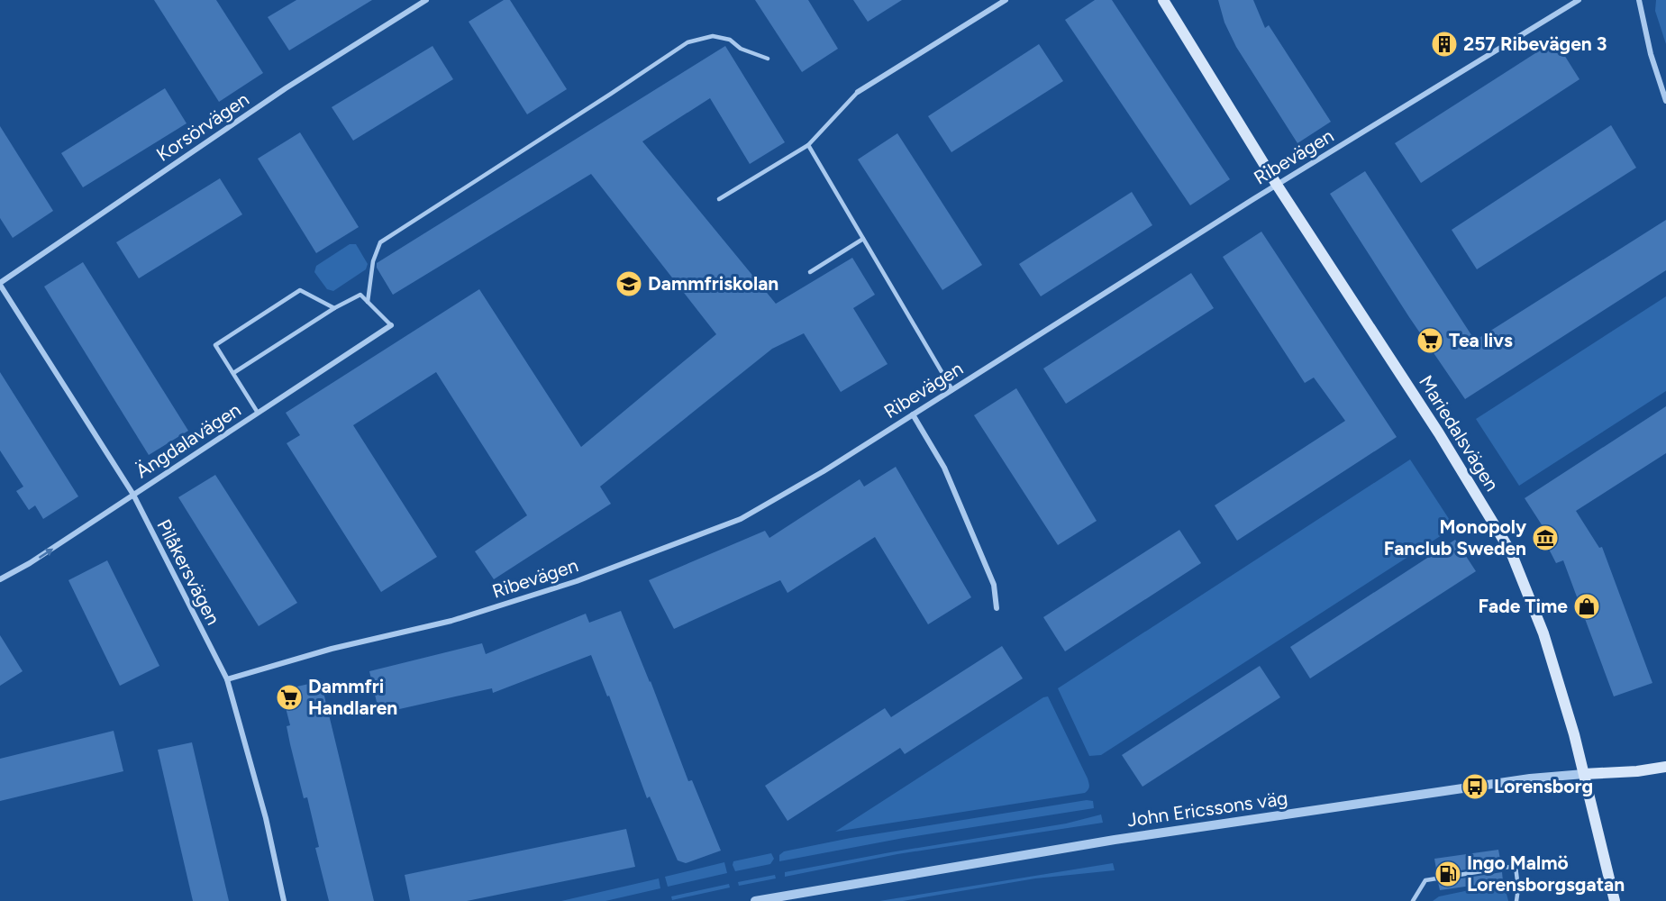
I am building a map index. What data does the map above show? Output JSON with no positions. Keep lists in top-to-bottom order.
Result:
{
  "streets": {
    "main road": ["Mariedalsvägen", "John Ericssons väg"],
    "street": [
      "Korsörvägen",
      "Ribevägen",
      "Ängdalavägen",
      "Pilåkersvägen"
    ]
  },
  "crossings": [
    ["Korsörvägen", "Pilåkersvägen"],
    ["Ribevägen", "Mariedalsvägen"],
    ["Ribevägen", "Pilåkersvägen"],
    ["Mariedalsvägen", "John Ericssons väg"],
    ["Ängdalavägen", "Pilåkersvägen"]
  ],
  "places": {
    "building": ["257 Ribevägen 3"],
    "school or university": ["Dammfriskolan"],
    "supermarket": ["Tea livs", "Dammfri Handlaren"],
    "museum": ["Monopoly Fanclub Sweden"],
    "shop": ["Fade Time"],
    "bus stop": ["Lorensborg"],
    "fuel station": ["Ingo Malmö Lorensborgsgatan"]
  }
}
